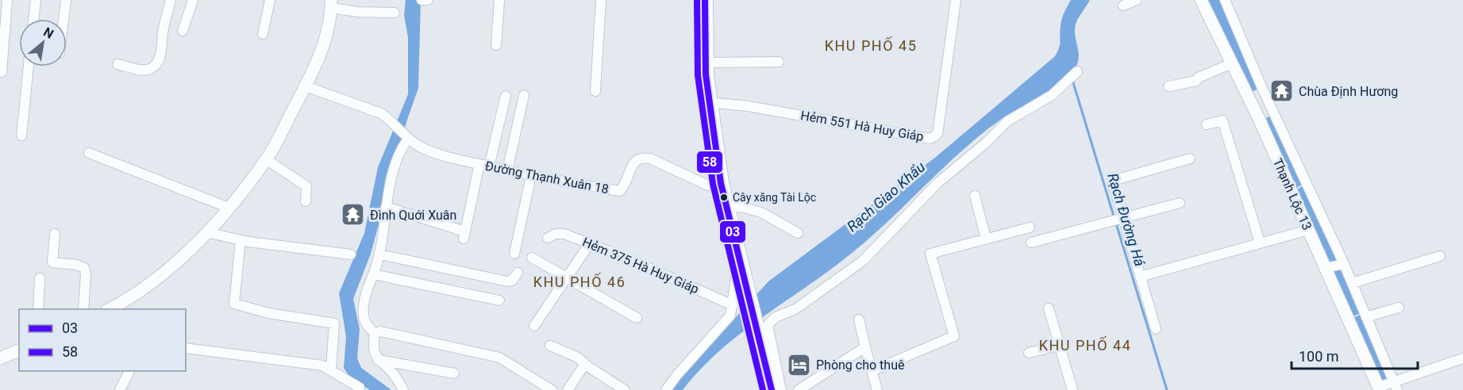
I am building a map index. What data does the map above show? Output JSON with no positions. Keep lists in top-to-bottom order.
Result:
{
  "streets": {
    "street": [
      "Hẻm 551 Hà Huy Giáp",
      "Đường Thạnh Xuân 18",
      "Thạnh Lộc 13",
      "Hẻm 375 Hà Huy Giáp"
    ]
  },
  "districts": ["KHU PHỐ 45", "KHU PHỐ 46", "KHU PHỐ 44"],
  "water": ["Rạch Giao Khẩu", "Rạch Đường Há"],
  "places": {
    "temple": ["Chùa Định Hương", "Đình Quới Xuân"],
    "other": ["Cây xăng Tài Lộc"],
    "hotel": ["Phòng cho thuê"]
  },
  "lines": ["transit line 03", "transit line 58"],
  "legend": ["03", "58"],
  "scale_bar": "100 m",
  "north": "top right"
}
